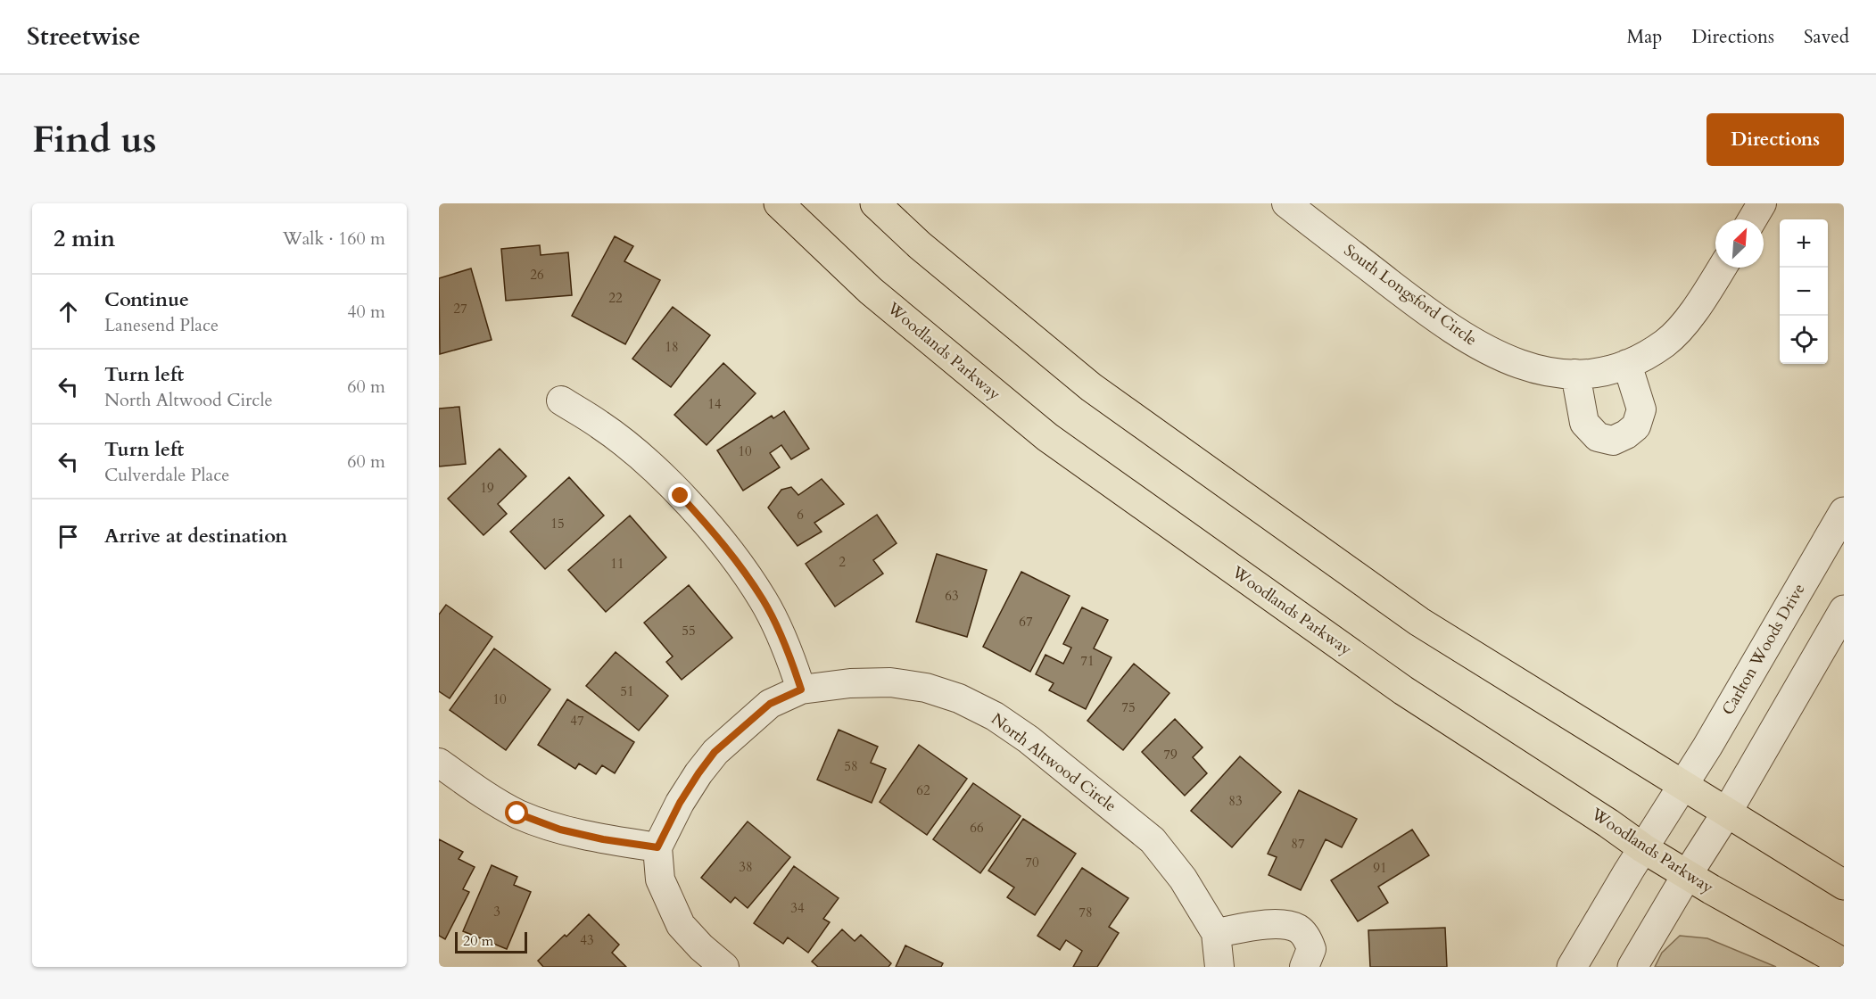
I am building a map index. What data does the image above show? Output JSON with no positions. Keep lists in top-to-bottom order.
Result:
{
  "streets": {
    "main road": ["Woodlands Parkway"],
    "street": ["South Longsford Circle", "Carlton Woods Drive", "North Altwood Circle"]
  },
  "crossings": [
    ["Woodlands Parkway", "Carlton Woods Drive"]
  ],
  "house_numbers": [
    "26",
    "22",
    "27",
    "18",
    "14",
    "10",
    "19",
    "6",
    "15",
    "2",
    "11",
    "63",
    "67",
    "55",
    "71",
    "51",
    "10",
    "75",
    "47",
    "79",
    "58",
    "62",
    "83",
    "66",
    "87",
    "70",
    "38",
    "91",
    "34",
    "3",
    "78",
    "43"
  ],
  "scale_bar": "20 m",
  "north": "top right",
  "page": {
    "header": "Streetwise",
    "nav": ["Map", "Directions", "Saved"],
    "buttons": "Directions",
    "title": "Find us",
    "heading": ["2 min", "Walk · 160 m"],
    "map_buttons": ["+", "−"],
    "list": [
      ["Continue", "Lanesend Place", "40 m"],
      ["Turn left", "North Altwood Circle", "60 m"],
      ["Turn left", "Culverdale Place", "60 m"],
      "Arrive at destination"
    ],
    "scale": "20 m"
  }
}
